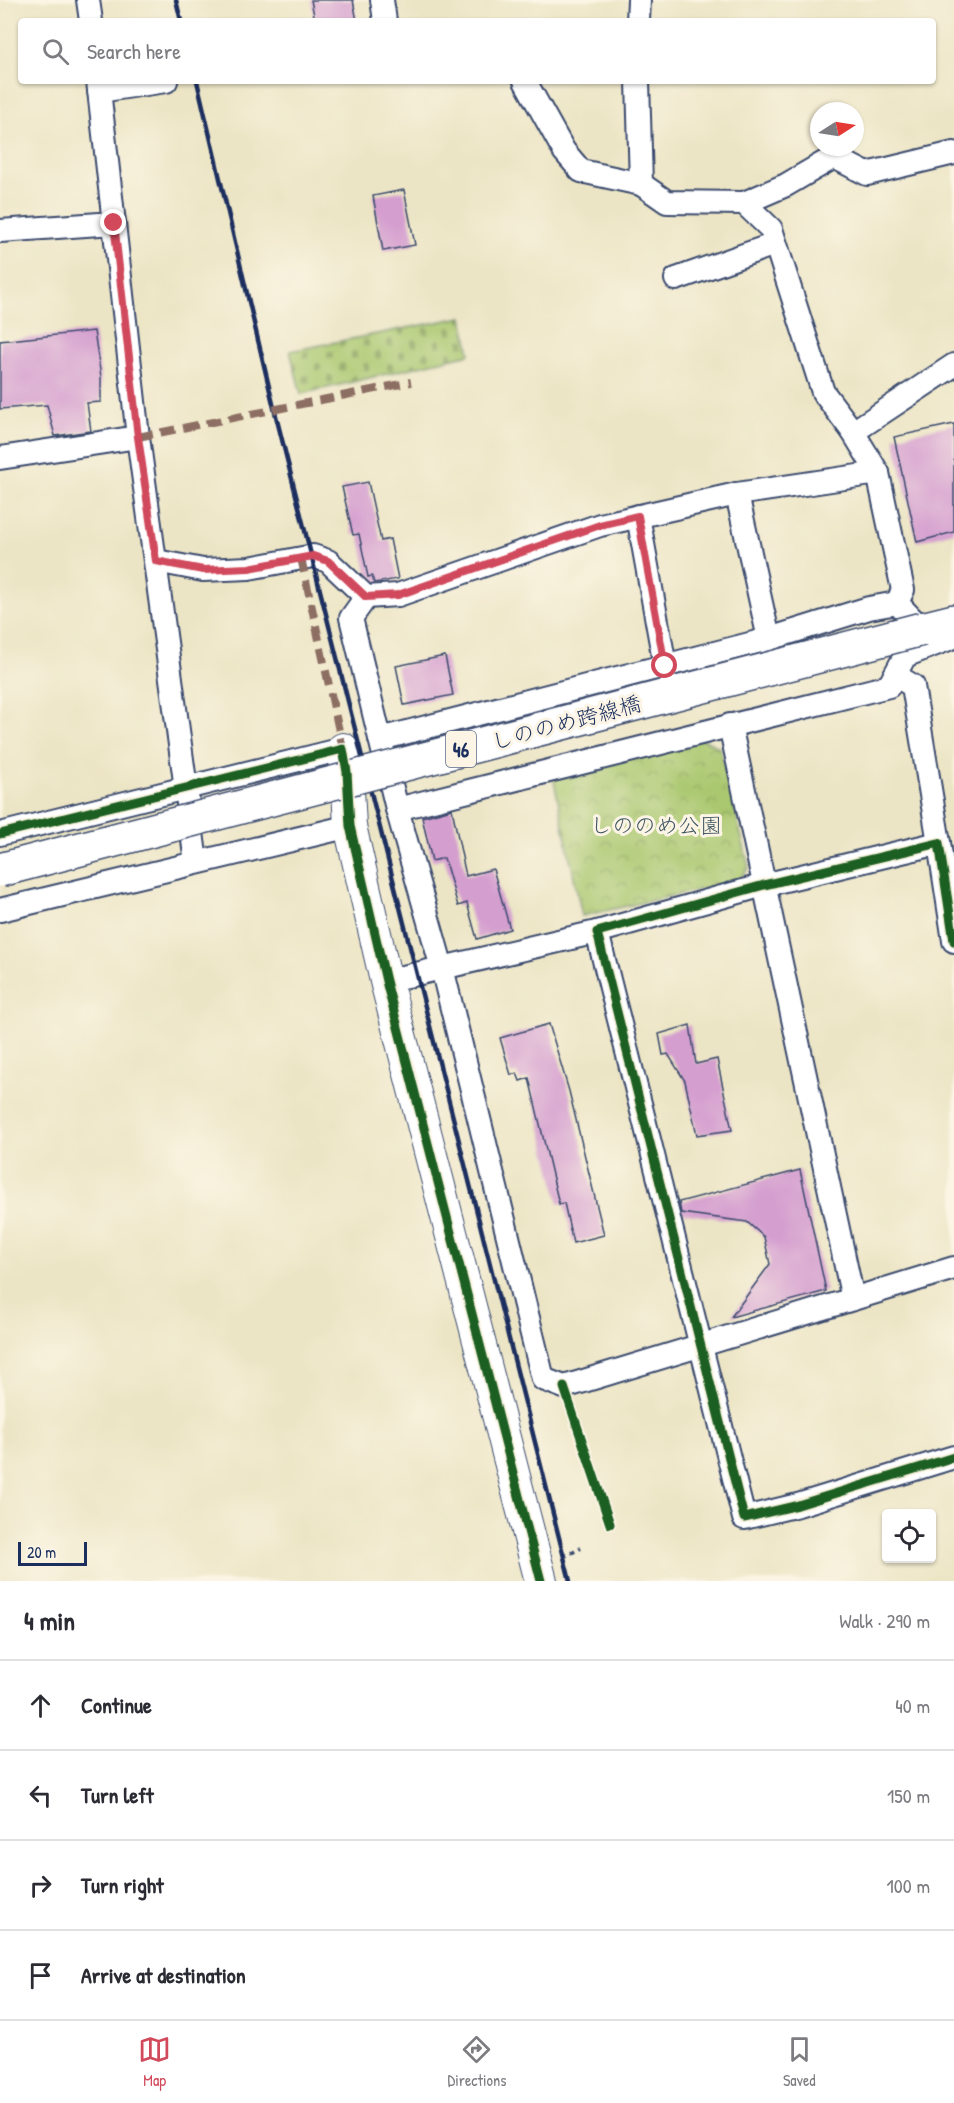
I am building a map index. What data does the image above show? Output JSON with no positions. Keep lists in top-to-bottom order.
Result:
{
  "streets": {
    "main road": ["しののめ跨線橋", "46"]
  },
  "crossings": [
    ["しののめ跨線橋", "46"]
  ],
  "parks": ["しののめ公園"],
  "scale_bar": "20 m",
  "north": "right",
  "page": {
    "search": "Search here",
    "scale": "20 m",
    "heading": ["4 min", "Walk · 290 m"],
    "list": [
      ["Continue", "40 m"],
      ["Turn left", "150 m"],
      ["Turn right", "100 m"],
      "Arrive at destination"
    ],
    "nav": ["Map", "Directions", "Saved"]
  }
}
